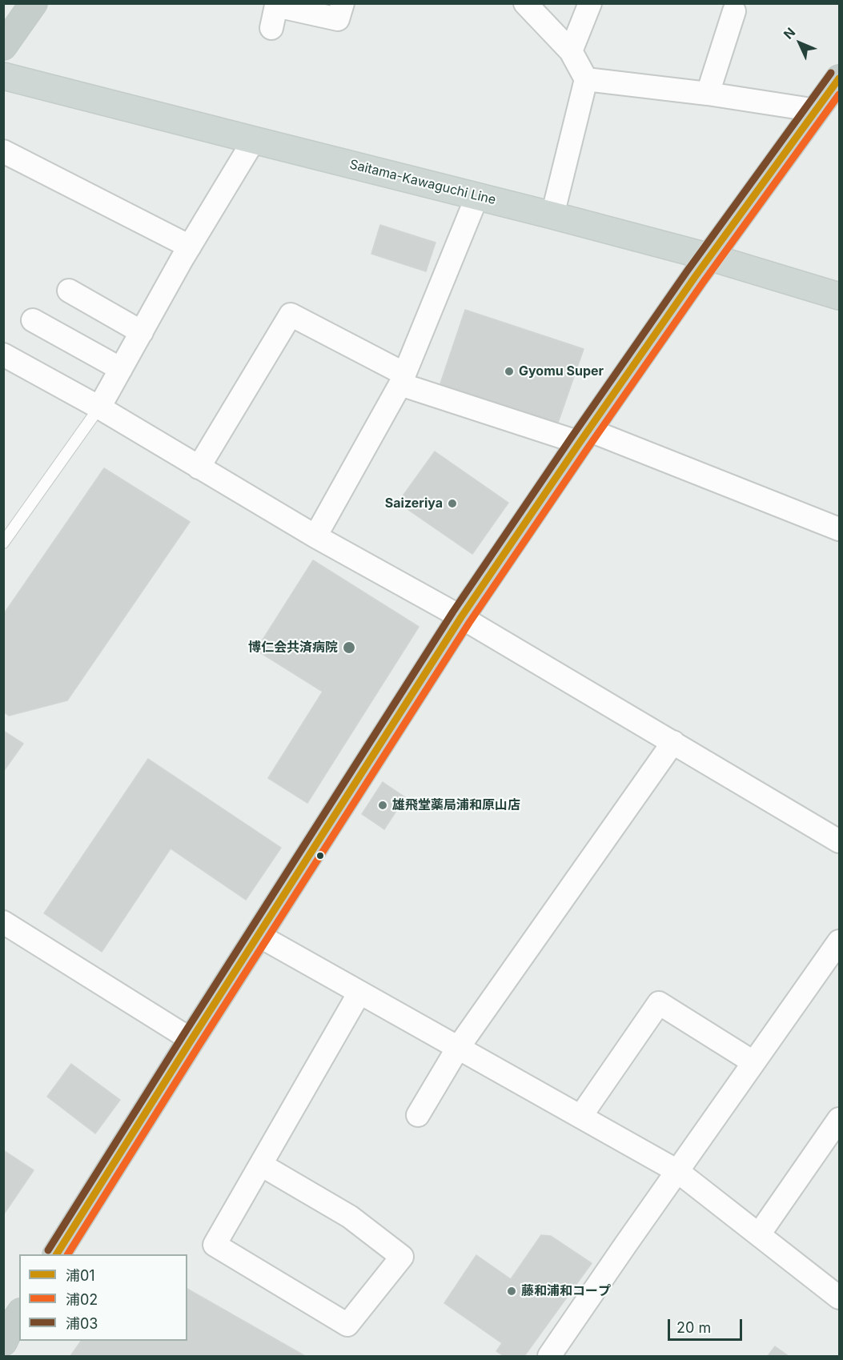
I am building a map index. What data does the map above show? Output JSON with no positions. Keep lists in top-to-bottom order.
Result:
{
  "streets": {
    "main road": ["Saitama-Kawaguchi Line"]
  },
  "places": [
    "Gyomu Super",
    "Saizeriya",
    "博仁会共済病院",
    "雄飛堂薬局浦和原山店",
    "藤和浦和コープ"
  ],
  "lines": ["transit line 浦03", "transit line 浦01", "transit line 浦02"],
  "legend": ["浦01", "浦02", "浦03"],
  "scale_bar": "20 m",
  "north": "top left"
}
